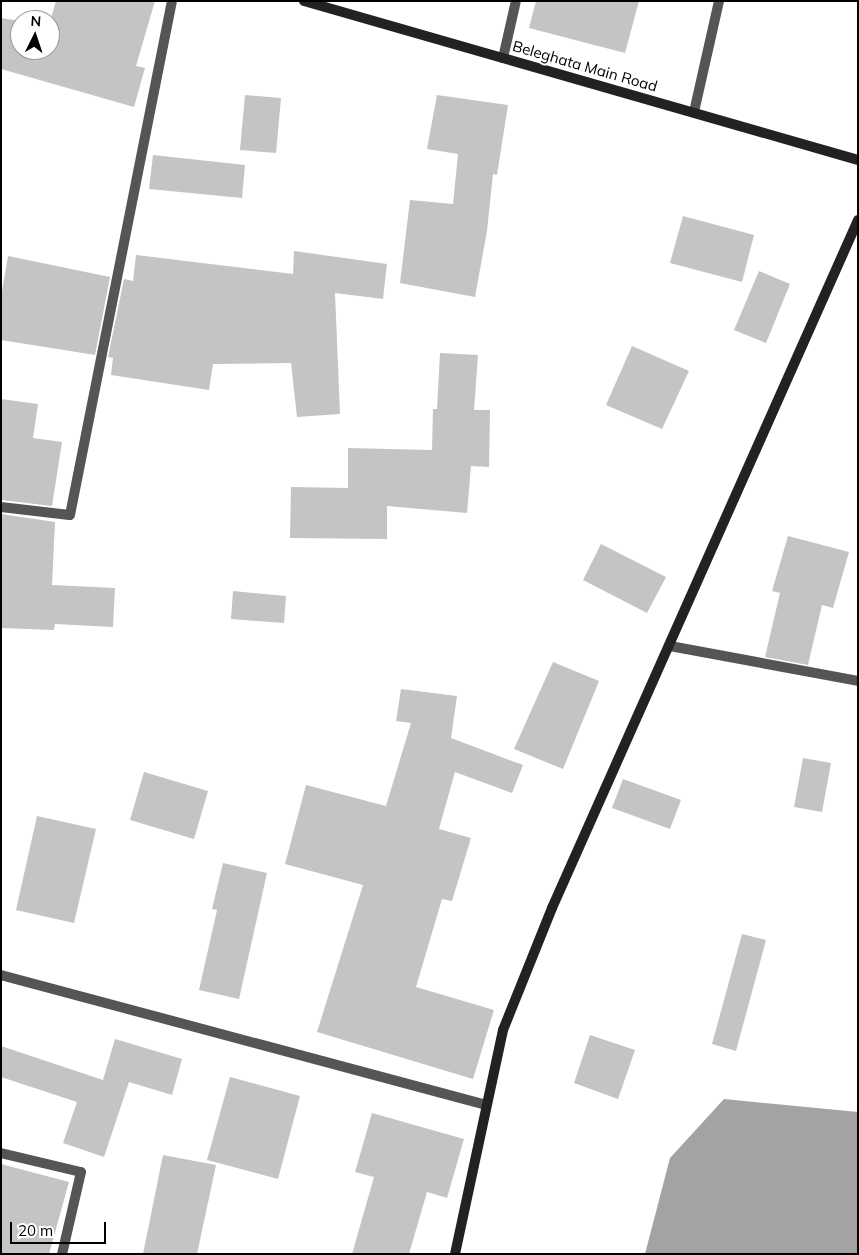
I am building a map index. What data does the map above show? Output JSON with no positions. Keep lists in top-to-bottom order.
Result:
{
  "streets": {
    "street": ["Beleghata Main Road"]
  },
  "scale_bar": "20 m",
  "north": "top"
}
